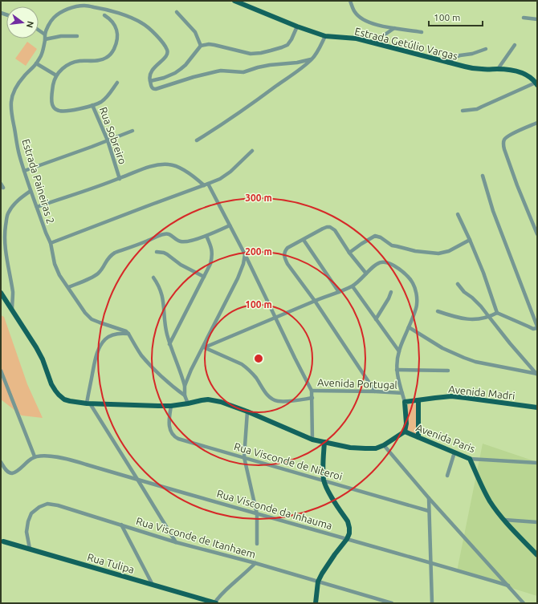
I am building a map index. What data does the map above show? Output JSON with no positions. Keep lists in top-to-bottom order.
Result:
{
  "streets": {
    "main road": [
      "Estrada Getúlio Vargas",
      "Avenida Madri",
      "Avenida Paris",
      "Rua Tulipa"
    ],
    "street": [
      "Rua Sobreiro",
      "Estrada Paineiras 2",
      "Avenida Portugal",
      "Rua Visconde de Niteroi",
      "Rua Visconde da Inhauma",
      "Rua Visconde de Itanhaem"
    ]
  },
  "crossings": [
    ["Rua Visconde de Itanhaem", "Rua Tulipa"]
  ],
  "scale_bar": "100 m",
  "north": "right",
  "rings": ["300 m", "200 m", "100 m"]
}
